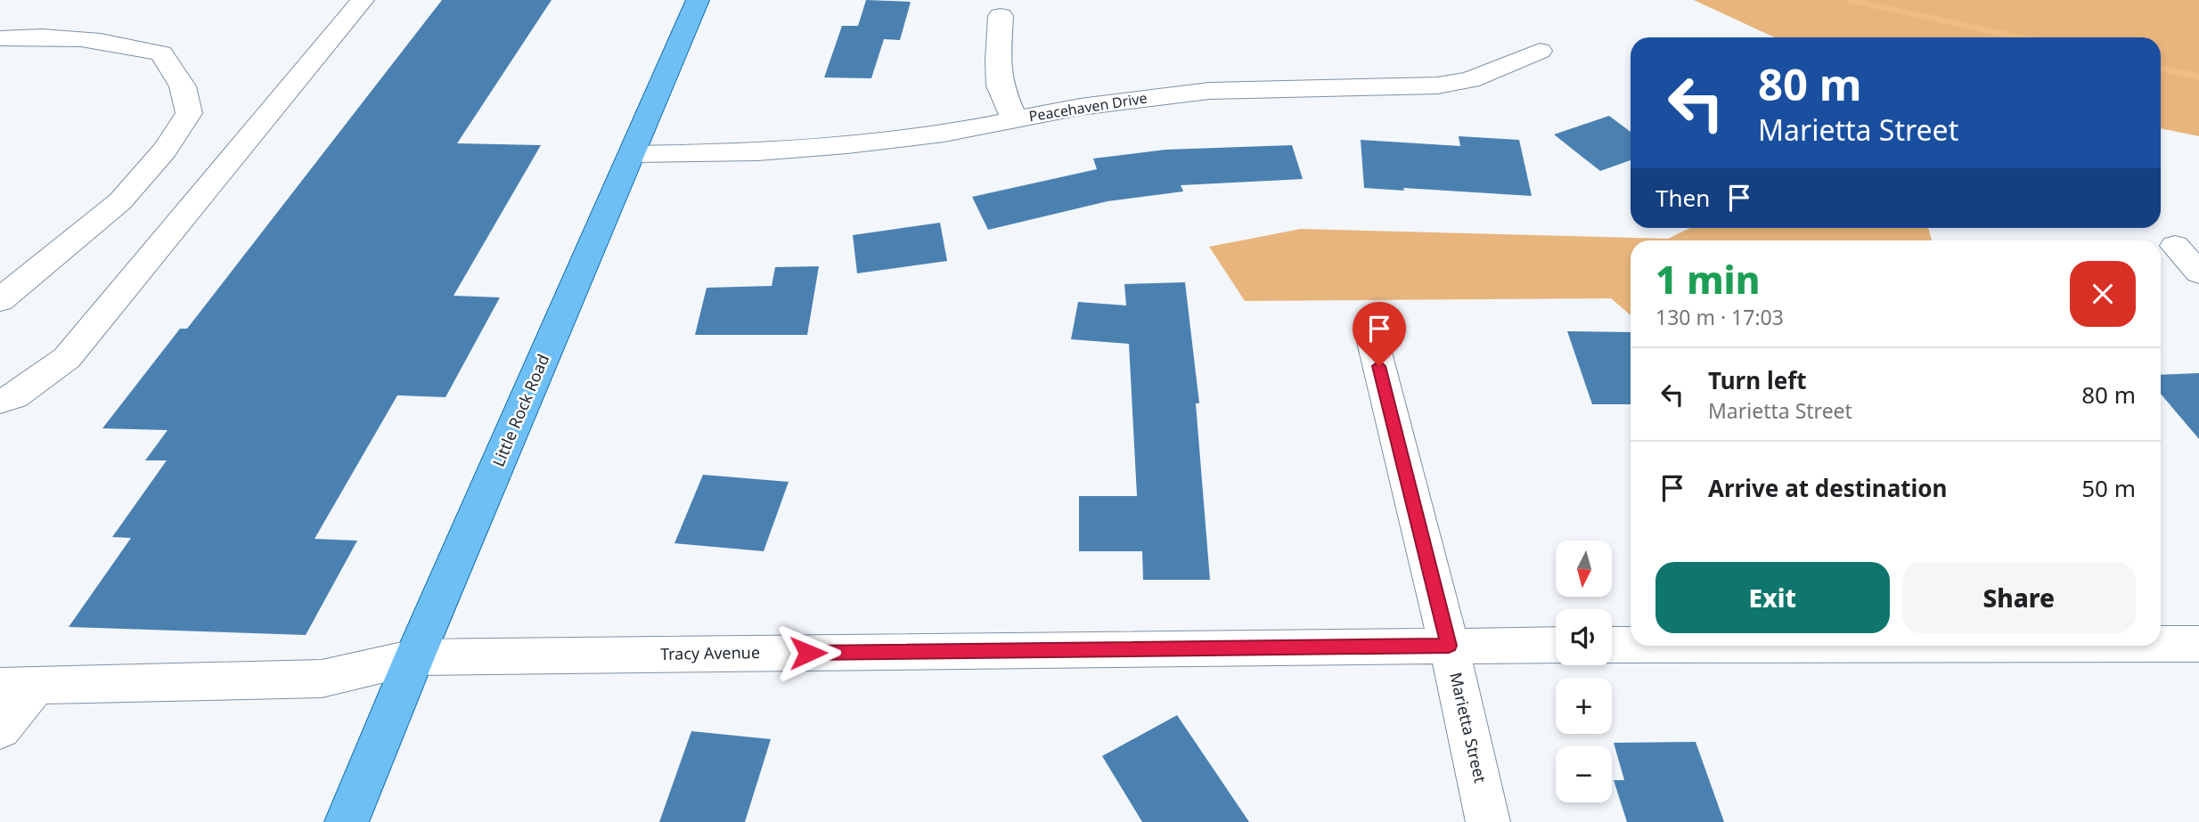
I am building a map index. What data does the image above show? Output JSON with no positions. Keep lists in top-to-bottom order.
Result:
{
  "streets": {
    "main road": ["Little Rock Road"],
    "street": ["Peacehaven Drive", "Tracy Avenue", "Marietta Street"]
  },
  "crossings": [
    ["Peacehaven Drive", "Little Rock Road"],
    ["Little Rock Road", "Tracy Avenue"],
    ["Tracy Avenue", "Marietta Street"]
  ],
  "north": "bottom",
  "page": {
    "turn": ["80 m", "Marietta Street"],
    "then": "Then",
    "heading": ["1 min", "130 m · 17:03"],
    "list": [
      {
        "name": "Turn left",
        "note": "Marietta Street",
        "value": "80 m"
      },
      {
        "name": "Arrive at destination",
        "value": "50 m"
      }
    ],
    "map_buttons": ["+", "−"],
    "buttons": ["Exit", "Share"]
  }
}
